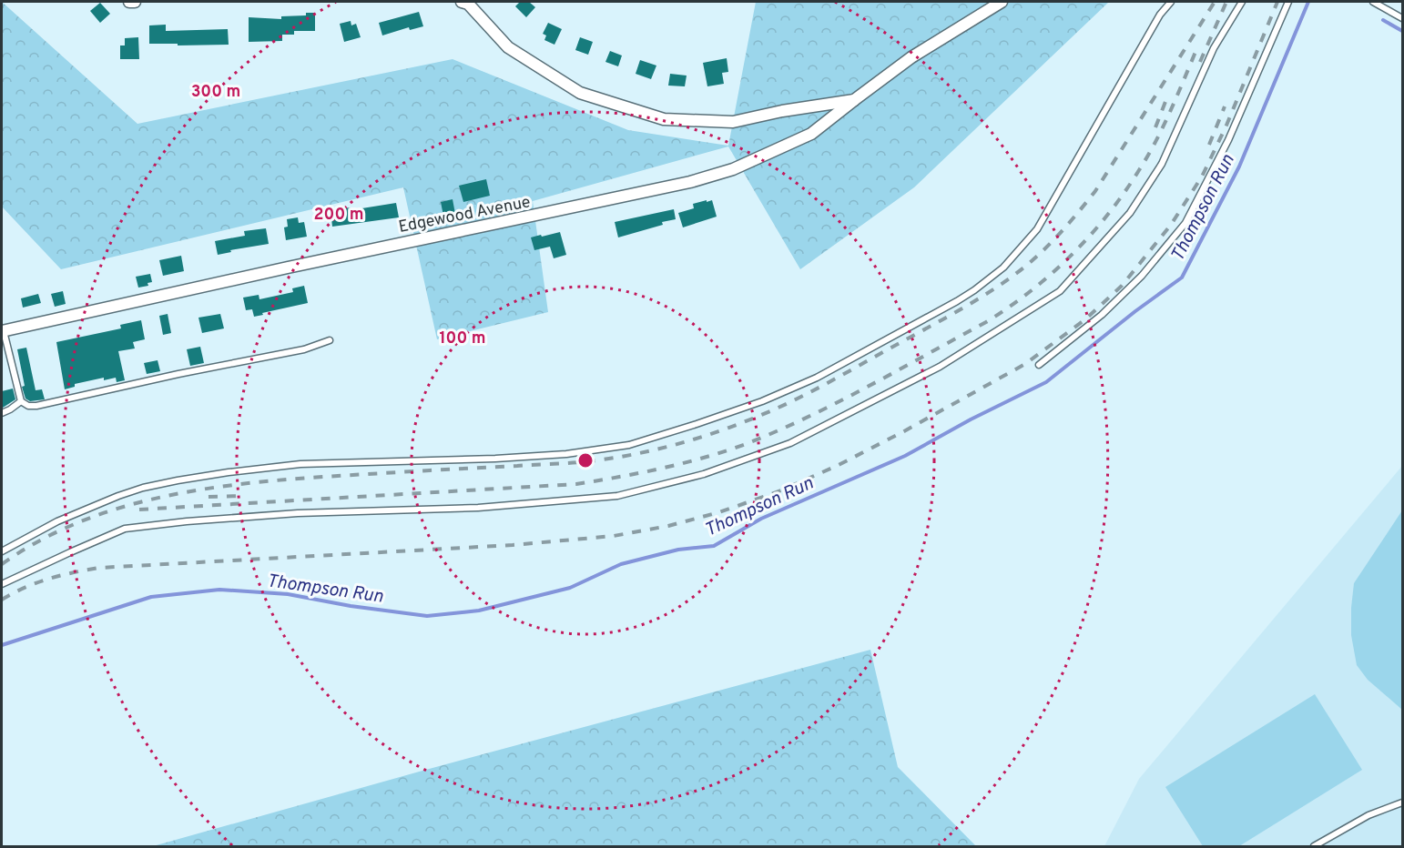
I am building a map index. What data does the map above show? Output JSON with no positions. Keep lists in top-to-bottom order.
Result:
{
  "streets": {
    "street": ["Edgewood Avenue"]
  },
  "water": ["Thompson Run"],
  "rings": ["300 m", "200 m", "100 m"]
}
